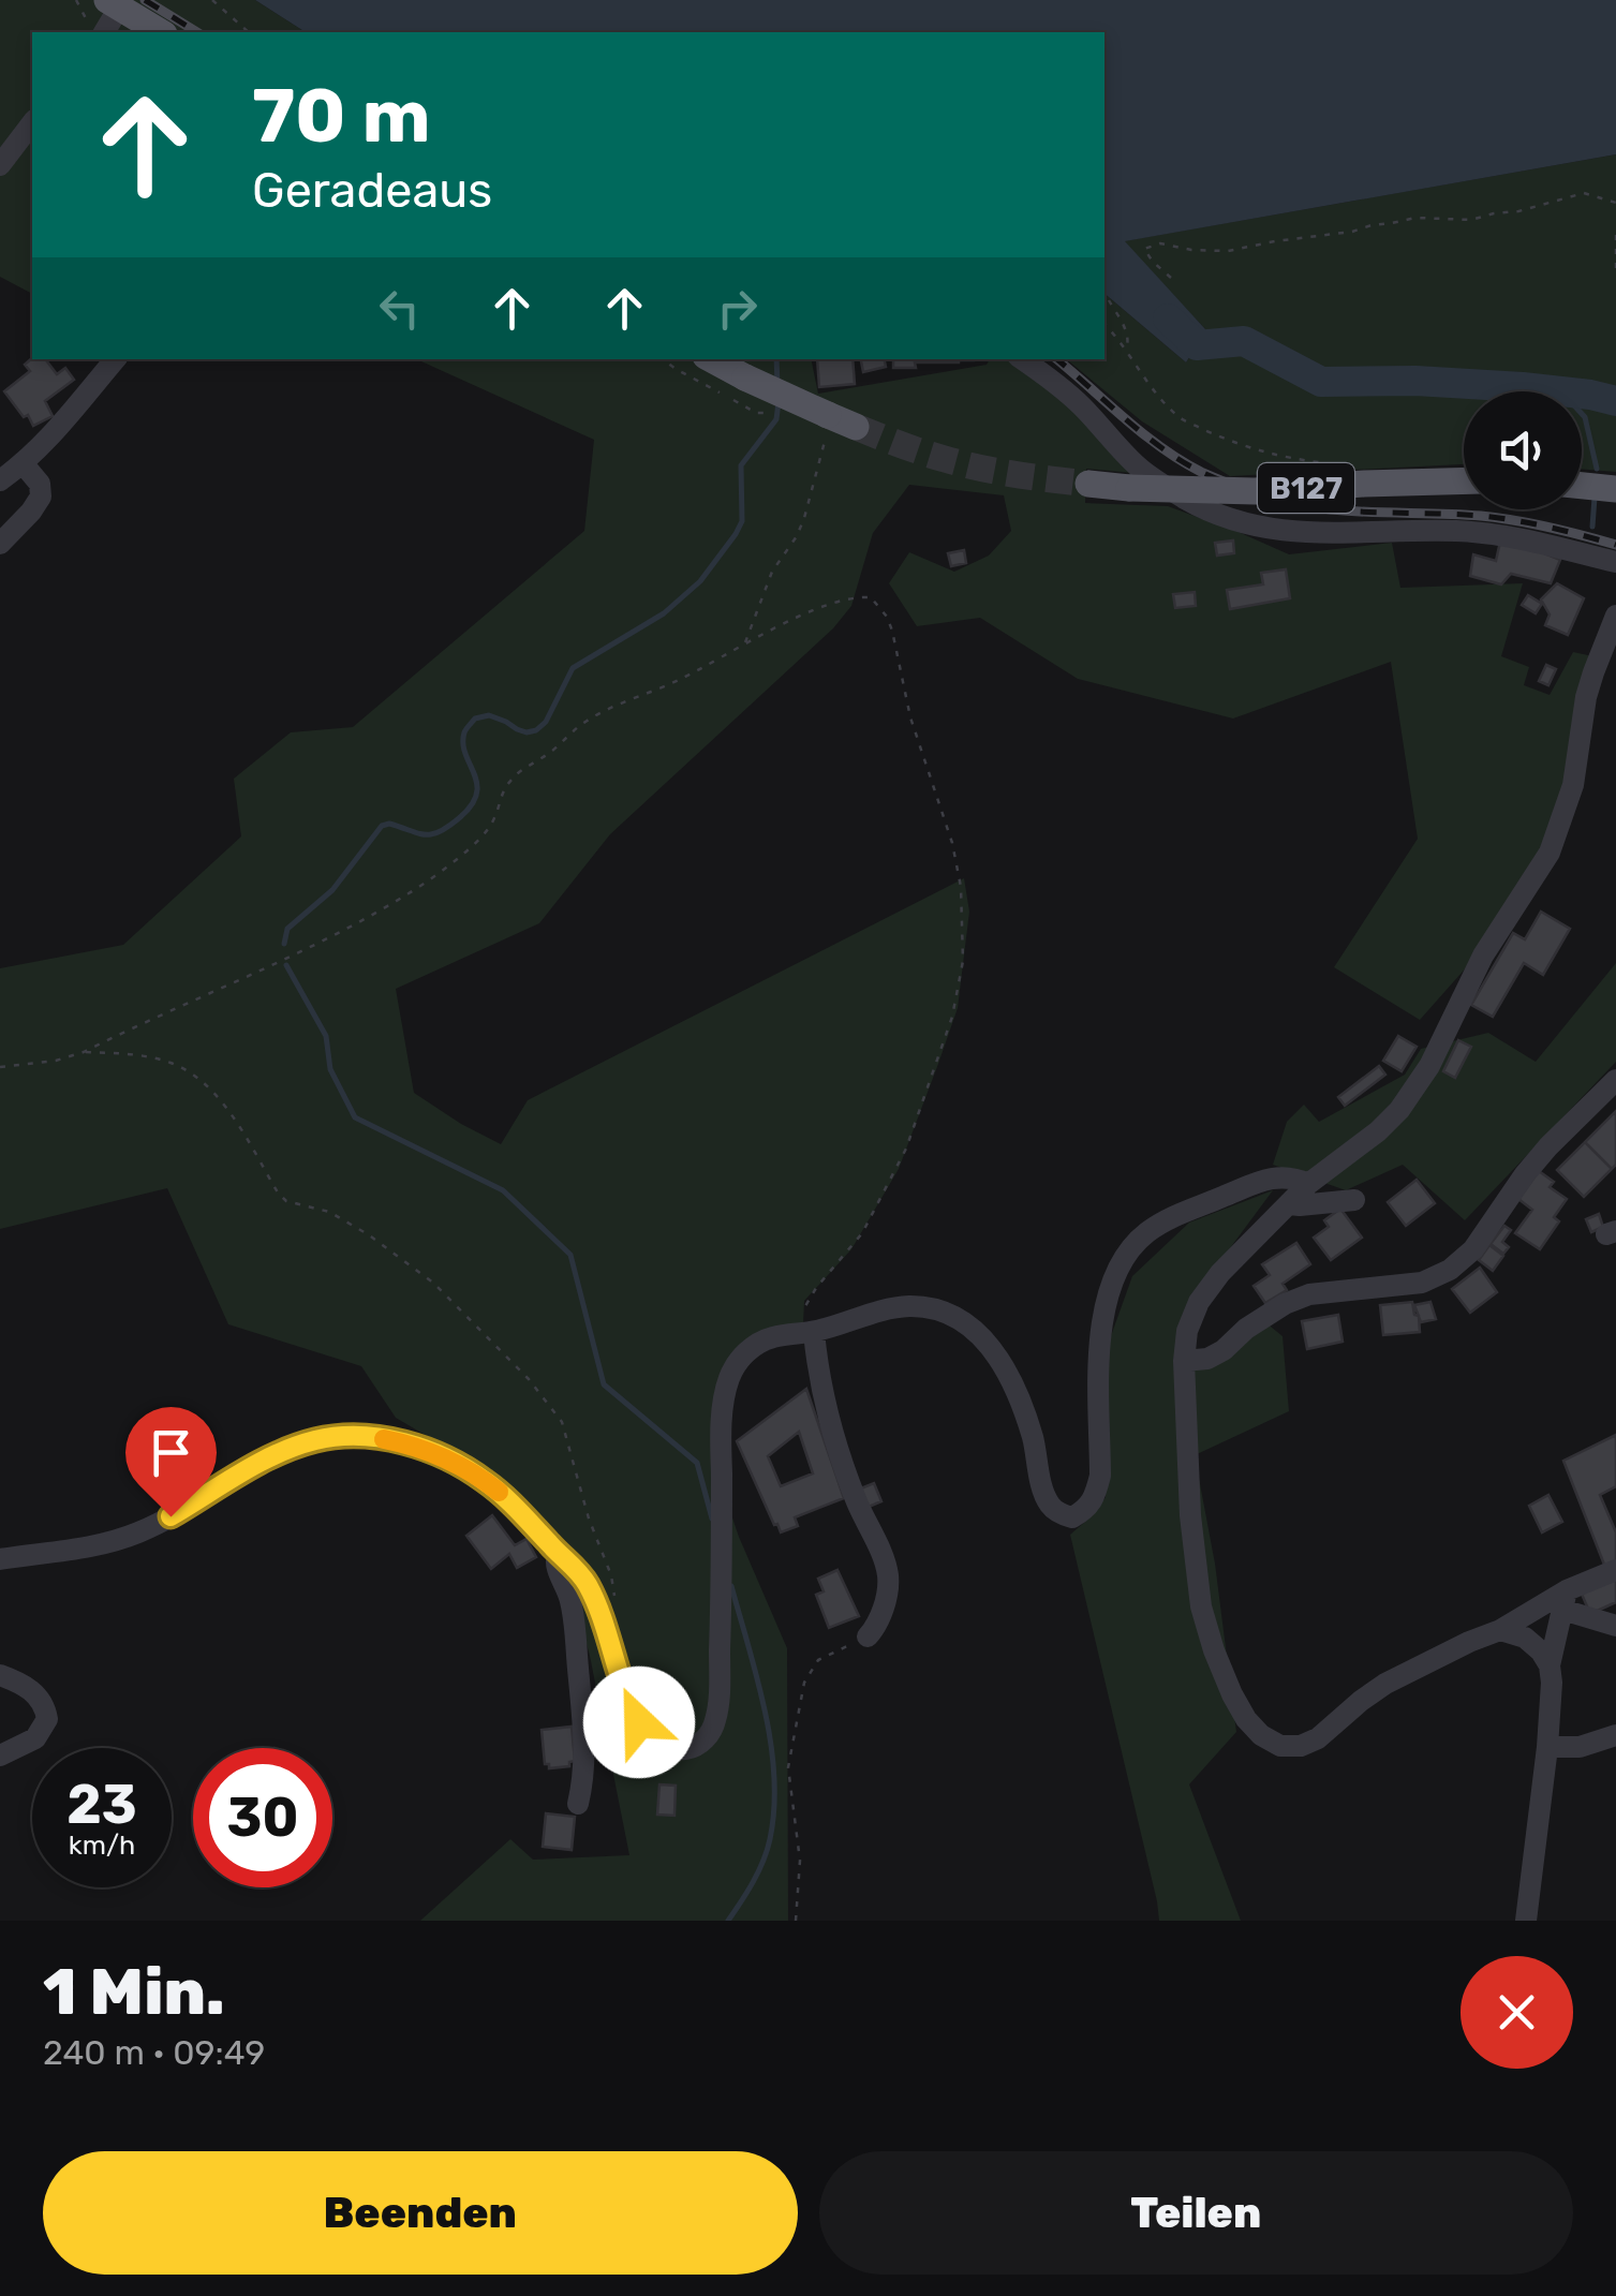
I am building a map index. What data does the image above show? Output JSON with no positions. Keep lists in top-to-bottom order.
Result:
{
  "streets": {
    "main road": ["B127"]
  },
  "page": {
    "turn": ["70 m", "Geradeaus"],
    "speed": "23 km/h",
    "limit": "30",
    "heading": ["1 Min.", "240 m · 09:49"],
    "buttons": ["Beenden", "Teilen"]
  }
}
